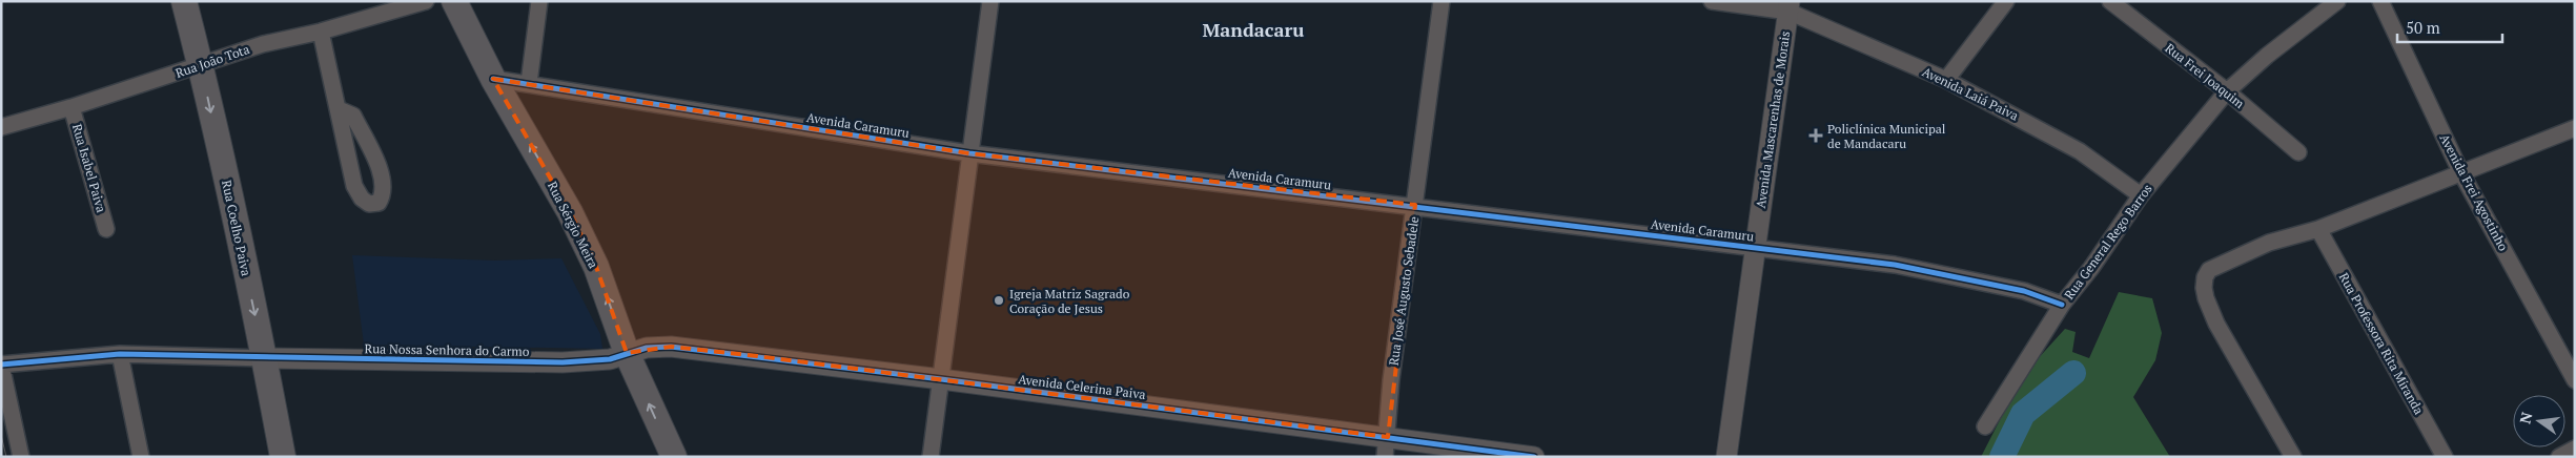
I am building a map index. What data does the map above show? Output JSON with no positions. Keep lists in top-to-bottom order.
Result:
{
  "streets": {
    "main road": ["Rua Sérgio Meira", "Rua Coelho Paiva"],
    "street": [
      "Rua João Tota",
      "Rua Frei Joaquim",
      "Avenida Laiá Paiva",
      "Avenida Mascarenhas de Morais",
      "Avenida Caramuru",
      "Rua Isabel Paiva",
      "Avenida Frei Agostinho",
      "Rua General Rego Barros",
      "Rua José Augusto Sebadele",
      "Rua Professora Rita Miranda",
      "Rua Nossa Senhora do Carmo",
      "Avenida Celerina Paiva"
    ]
  },
  "crossings": [
    ["Rua João Tota", "Rua Isabel Paiva"],
    ["Rua João Tota", "Rua Coelho Paiva"],
    ["Rua Frei Joaquim", "Rua General Rego Barros"],
    ["Avenida Laiá Paiva", "Avenida Mascarenhas de Morais"],
    ["Avenida Laiá Paiva", "Rua General Rego Barros"],
    ["Avenida Mascarenhas de Morais", "Avenida Caramuru"],
    ["Avenida Caramuru", "Rua Sérgio Meira"],
    ["Avenida Caramuru", "Rua General Rego Barros"],
    ["Avenida Caramuru", "Rua José Augusto Sebadele"],
    ["Rua Sérgio Meira", "Rua Nossa Senhora do Carmo"],
    ["Rua Sérgio Meira", "Avenida Celerina Paiva"],
    ["Rua Coelho Paiva", "Rua Nossa Senhora do Carmo"],
    ["Rua José Augusto Sebadele", "Avenida Celerina Paiva"],
    ["Rua Nossa Senhora do Carmo", "Avenida Celerina Paiva"]
  ],
  "one_way": ["Rua Sérgio Meira", "Rua Coelho Paiva"],
  "districts": ["Mandacaru"],
  "places": {
    "health": ["Policlínica Municipal de Mandacaru"],
    "other": ["Igreja Matriz Sagrado Coração de Jesus"]
  },
  "scale_bar": "50 m",
  "north": "left"
}
